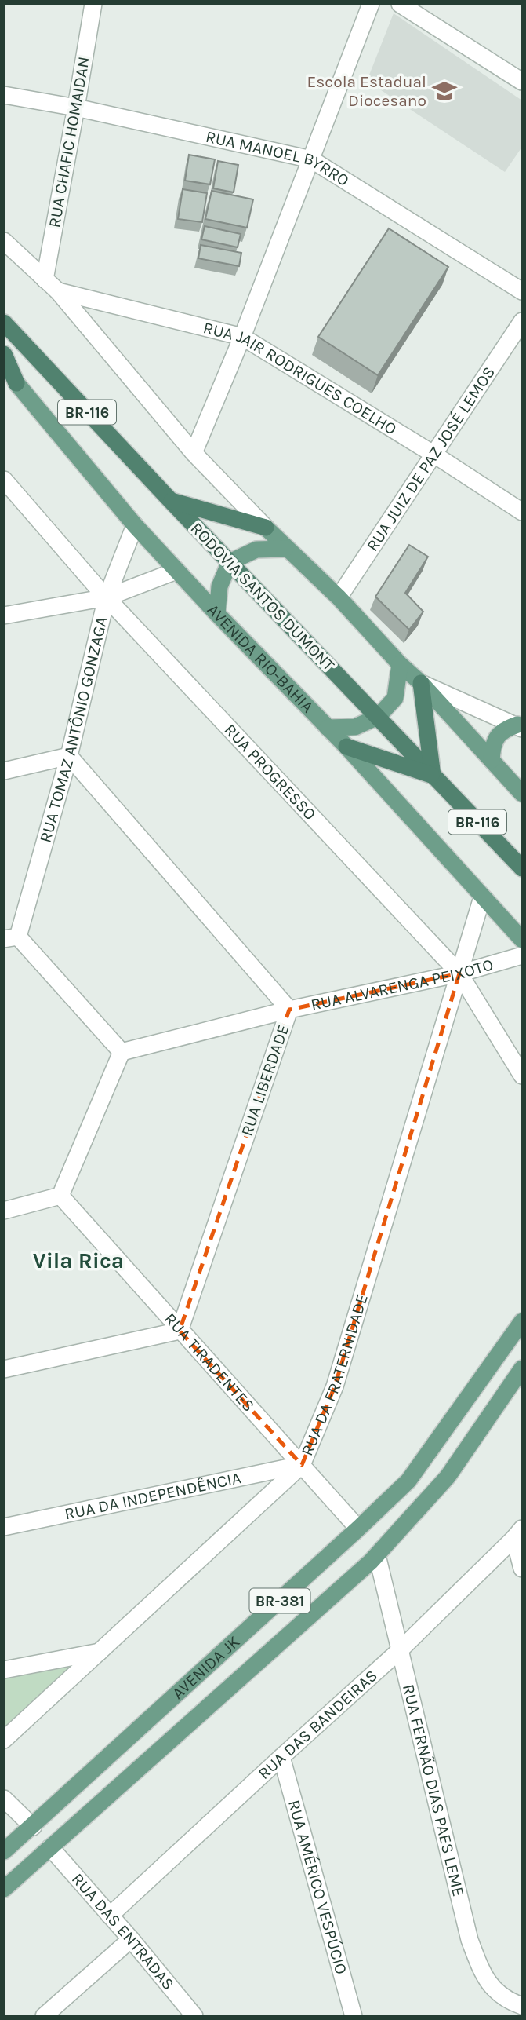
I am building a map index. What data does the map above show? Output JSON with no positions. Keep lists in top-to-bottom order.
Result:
{
  "streets": {
    "highway": ["BR-116", "RODOVIA SANTOS DUMONT"],
    "main road": ["AVENIDA RIO-BAHIA", "BR-381", "AVENIDA JK"],
    "street": [
      "RUA CHAFIC HOMAIDAN",
      "RUA MANOEL BYRRO",
      "RUA JAIR RODRIGUES COELHO",
      "RUA JUIZ DE PAZ JOSÉ LEMOS",
      "RUA TOMAZ ANTÔNIO GONZAGA",
      "RUA PROGRESSO",
      "RUA ALVARENGA PEIXOTO",
      "RUA LIBERDADE",
      "RUA TIRADENTES",
      "RUA DA FRATERNIDADE",
      "RUA DA INDEPENDÊNCIA",
      "RUA DAS BANDEIRAS",
      "RUA FERNÃO DIAS PAES LEME",
      "RUA AMÉRICO VESPÚCIO",
      "RUA DAS ENTRADAS"
    ]
  },
  "crossings": [
    ["RUA CHAFIC HOMAIDAN", "RUA MANOEL BYRRO"],
    ["RUA JAIR RODRIGUES COELHO", "RUA JUIZ DE PAZ JOSÉ LEMOS"],
    ["AVENIDA RIO-BAHIA", "RUA TOMAZ ANTÔNIO GONZAGA"],
    ["AVENIDA RIO-BAHIA", "RUA DA FRATERNIDADE"],
    ["RUA TOMAZ ANTÔNIO GONZAGA", "RUA PROGRESSO"],
    ["RUA TOMAZ ANTÔNIO GONZAGA", "RUA LIBERDADE"],
    ["RUA PROGRESSO", "RUA ALVARENGA PEIXOTO"],
    ["RUA PROGRESSO", "RUA DA FRATERNIDADE"],
    ["RUA ALVARENGA PEIXOTO", "RUA LIBERDADE"],
    ["RUA ALVARENGA PEIXOTO", "RUA DA FRATERNIDADE"],
    ["RUA LIBERDADE", "RUA TIRADENTES"],
    ["RUA TIRADENTES", "RUA DA FRATERNIDADE"],
    ["RUA TIRADENTES", "RUA DA INDEPENDÊNCIA"],
    ["RUA TIRADENTES", "AVENIDA JK"],
    ["RUA DA FRATERNIDADE", "RUA DA INDEPENDÊNCIA"],
    ["AVENIDA JK", "RUA FERNÃO DIAS PAES LEME"],
    ["AVENIDA JK", "RUA DAS ENTRADAS"],
    ["RUA DAS BANDEIRAS", "RUA FERNÃO DIAS PAES LEME"],
    ["RUA DAS BANDEIRAS", "RUA AMÉRICO VESPÚCIO"],
    ["RUA DAS BANDEIRAS", "RUA DAS ENTRADAS"]
  ],
  "districts": ["Vila Rica"],
  "places": {
    "school or university": ["Escola Estadual Diocesano"]
  }
}
